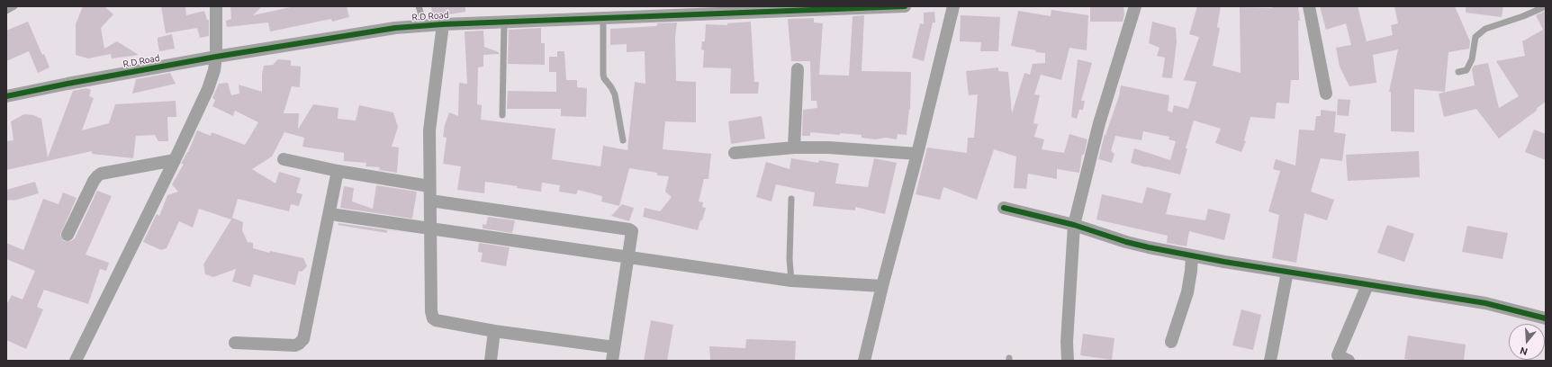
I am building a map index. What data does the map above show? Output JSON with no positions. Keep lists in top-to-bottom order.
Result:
{
  "streets": {
    "street": ["R.D Road"]
  },
  "north": "bottom"
}
